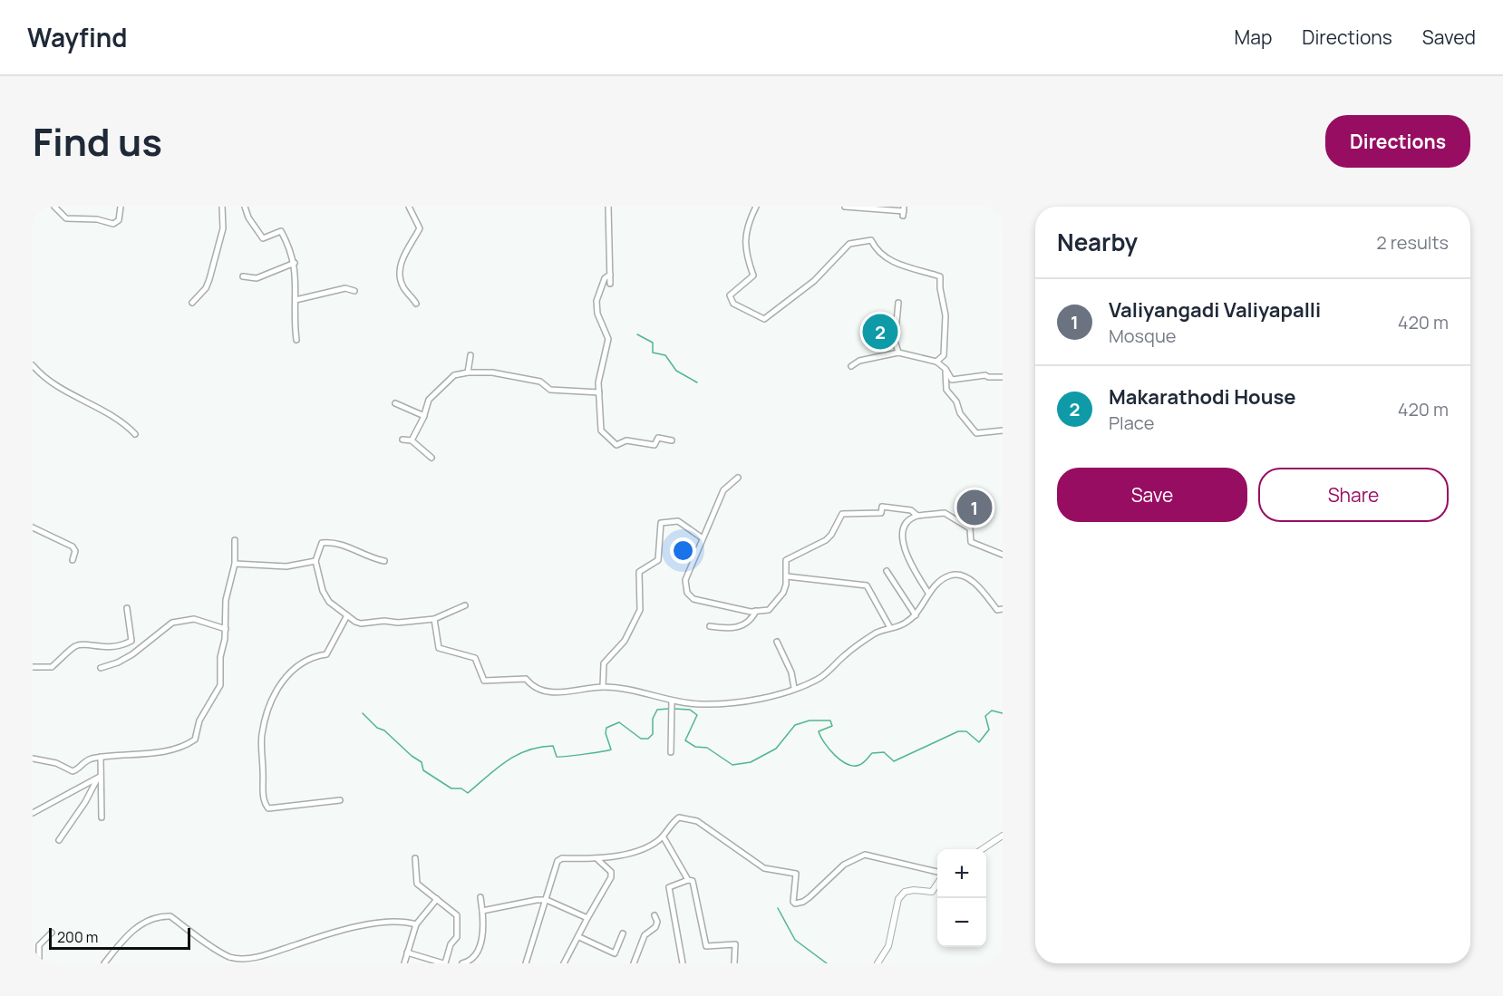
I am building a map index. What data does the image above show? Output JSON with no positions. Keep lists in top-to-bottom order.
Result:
{
  "scale_bar": "200 m",
  "page": {
    "header": "Wayfind",
    "nav": ["Map", "Directions", "Saved"],
    "title": "Find us",
    "buttons": [
      "Directions",
      ["Save", "Share"]
    ],
    "heading": ["Nearby", "2 results"],
    "list": [
      {
        "mark": "1",
        "name": "Valiyangadi Valiyapalli",
        "note": "Mosque",
        "value": "420 m"
      },
      {
        "mark": "2",
        "name": "Makarathodi House",
        "note": "Place",
        "value": "420 m"
      }
    ],
    "pins": ["2", "1"],
    "map_buttons": ["+", "−"],
    "scale": "200 m"
  }
}
